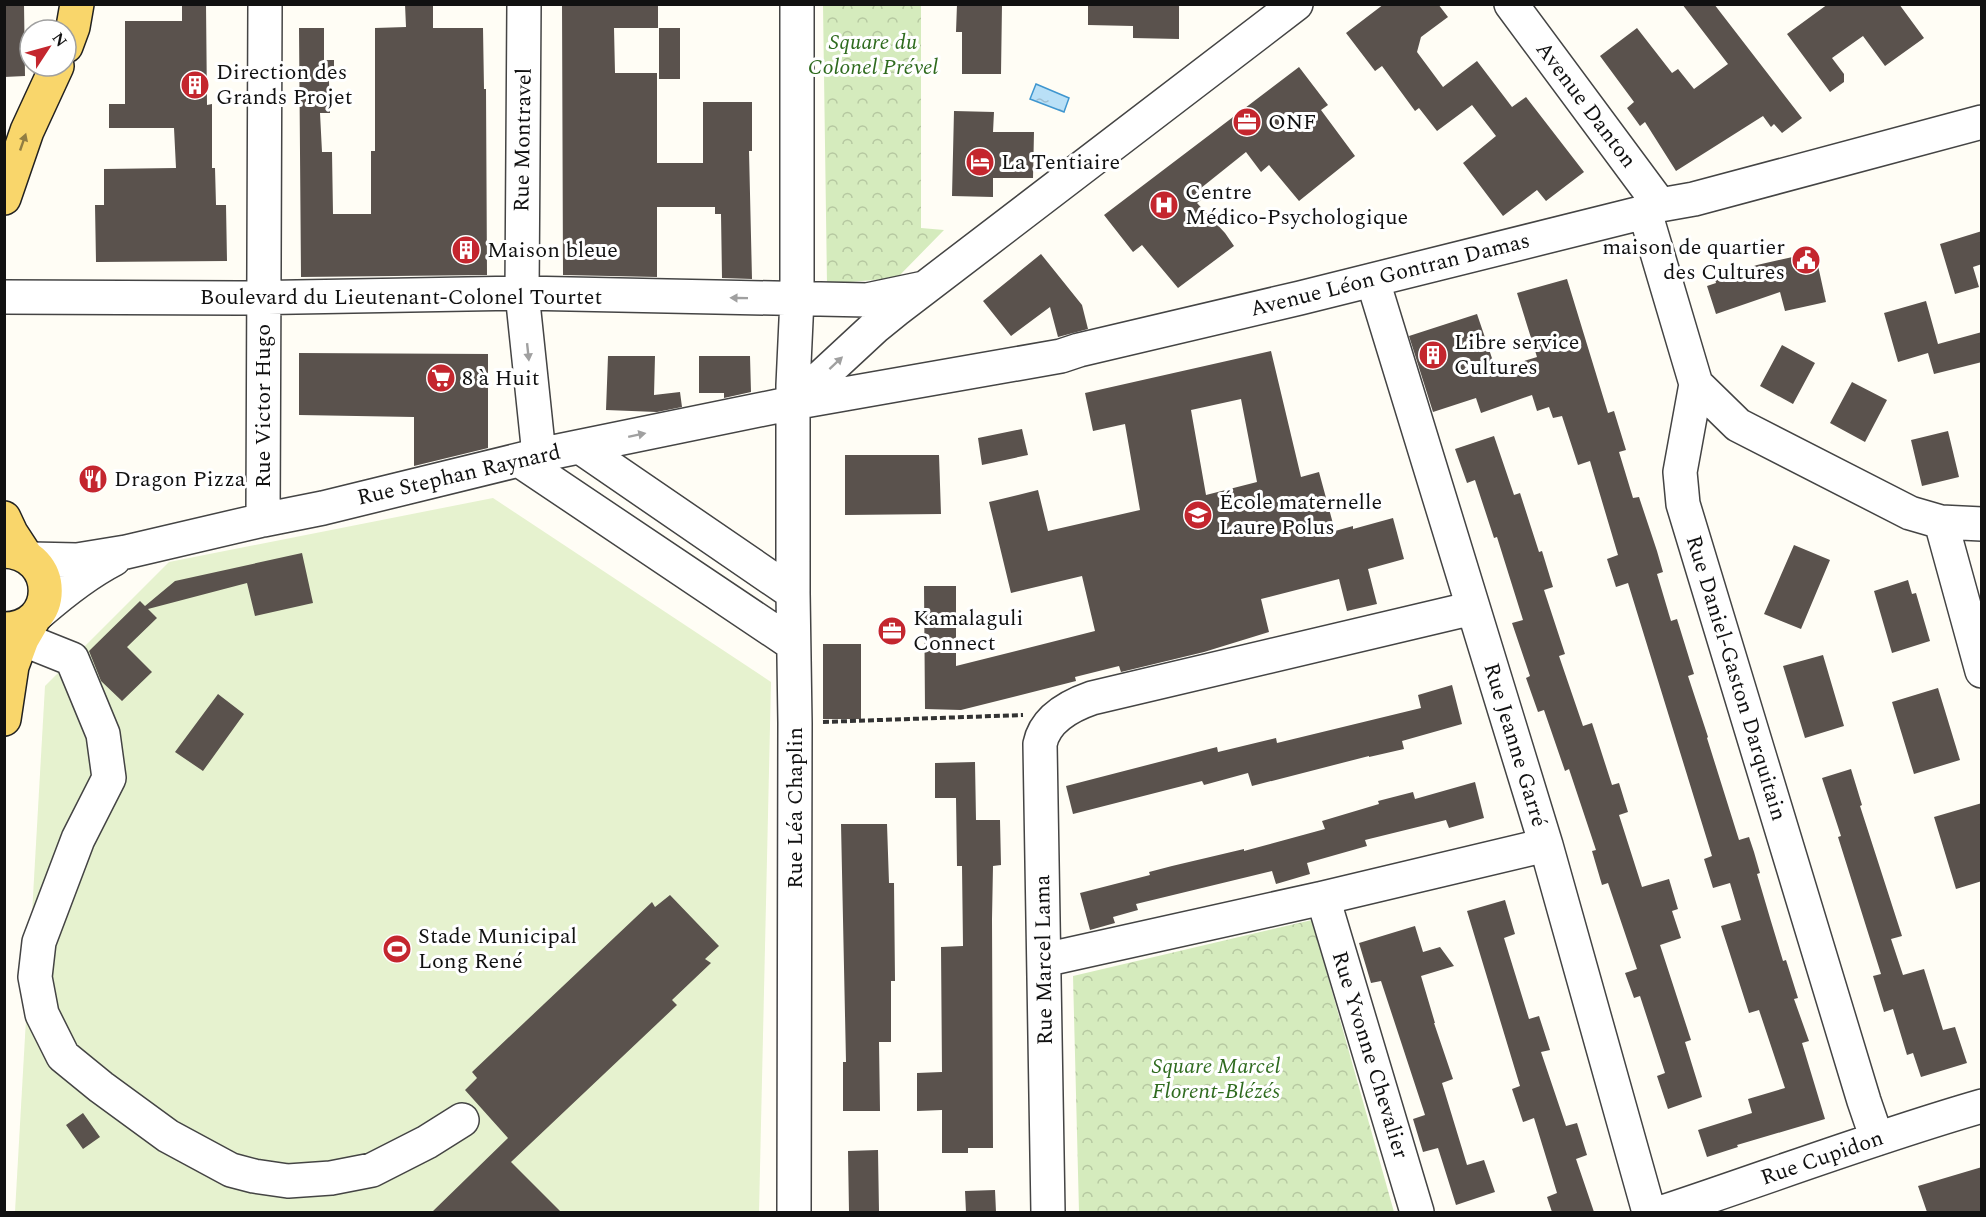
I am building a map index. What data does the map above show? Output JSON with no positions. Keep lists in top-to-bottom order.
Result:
{
  "streets": {
    "street": [
      "Avenue Danton",
      "Rue Montravel",
      "Avenue Léon Gontran Damas",
      "Boulevard du Lieutenant-Colonel Tourtet",
      "Rue Victor Hugo",
      "Rue Stephan Raynard",
      "Rue Daniel-Gaston Darquitain",
      "Rue Jeanne Garré",
      "Rue Léa Chaplin",
      "Rue Marcel Lama",
      "Rue Yvonne Chevalier",
      "Rue Cupidon"
    ]
  },
  "crossings": [
    ["Avenue Danton", "Avenue Léon Gontran Damas"],
    ["Avenue Danton", "Rue Daniel-Gaston Darquitain"],
    ["Rue Montravel", "Boulevard du Lieutenant-Colonel Tourtet"],
    ["Rue Montravel", "Rue Stephan Raynard"],
    ["Avenue Léon Gontran Damas", "Rue Stephan Raynard"],
    ["Avenue Léon Gontran Damas", "Rue Daniel-Gaston Darquitain"],
    ["Avenue Léon Gontran Damas", "Rue Jeanne Garré"],
    ["Avenue Léon Gontran Damas", "Rue Léa Chaplin"],
    ["Boulevard du Lieutenant-Colonel Tourtet", "Rue Victor Hugo"],
    ["Boulevard du Lieutenant-Colonel Tourtet", "Rue Léa Chaplin"],
    ["Rue Victor Hugo", "Rue Stephan Raynard"],
    ["Rue Stephan Raynard", "Rue Léa Chaplin"],
    ["Rue Daniel-Gaston Darquitain", "Rue Cupidon"]
  ],
  "one_way": ["Rue Montravel"],
  "parks": ["Square du Colonel Prével", "Square Marcel Florent-Blézés"],
  "places": {
    "building": ["Direction des Grands Projet", "Maison bleue", "Libre service Cultures"],
    "office": ["ONF", "Kamalaguli Connect"],
    "hotel": ["La Tentiaire"],
    "hospital": ["Centre Médico-Psychologique"],
    "public building": ["maison de quartier des Cultures"],
    "supermarket": ["8 à Huit"],
    "restaurant": ["Dragon Pizza"],
    "school or university": ["École maternelle Laure Polus"],
    "sports": ["Stade Municipal Long René"]
  },
  "north": "top right"
}
